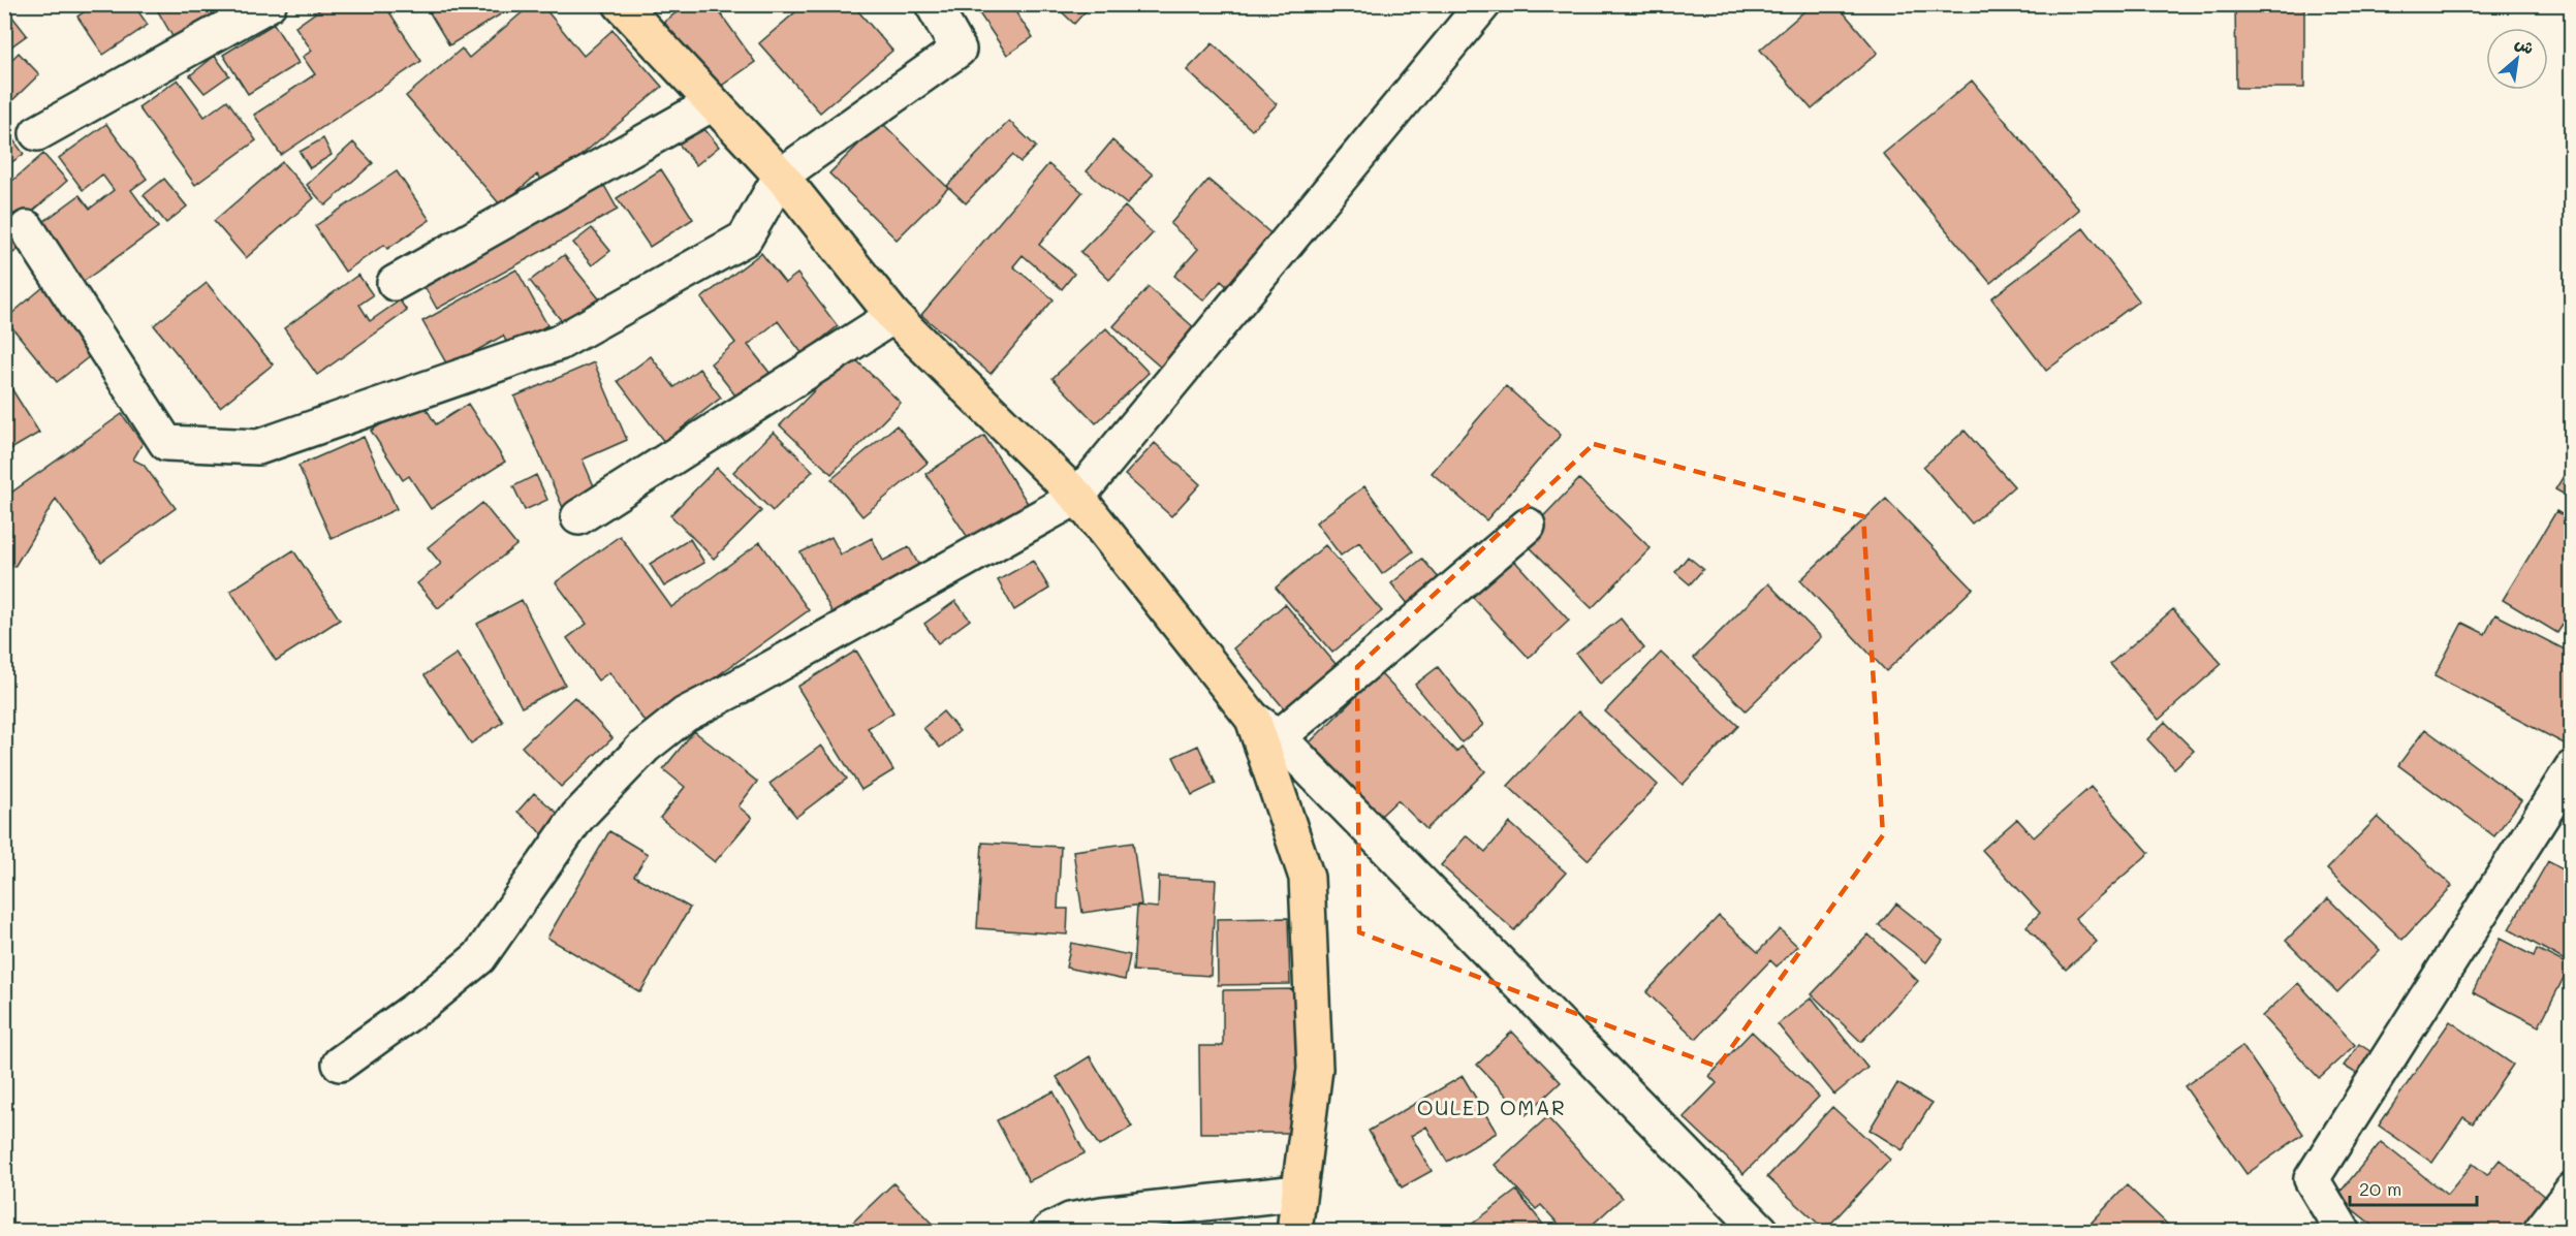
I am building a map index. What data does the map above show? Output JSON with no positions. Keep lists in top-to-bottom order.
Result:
{
  "districts": ["OULED OMAR"],
  "scale_bar": "20 m",
  "north": "top right"
}
